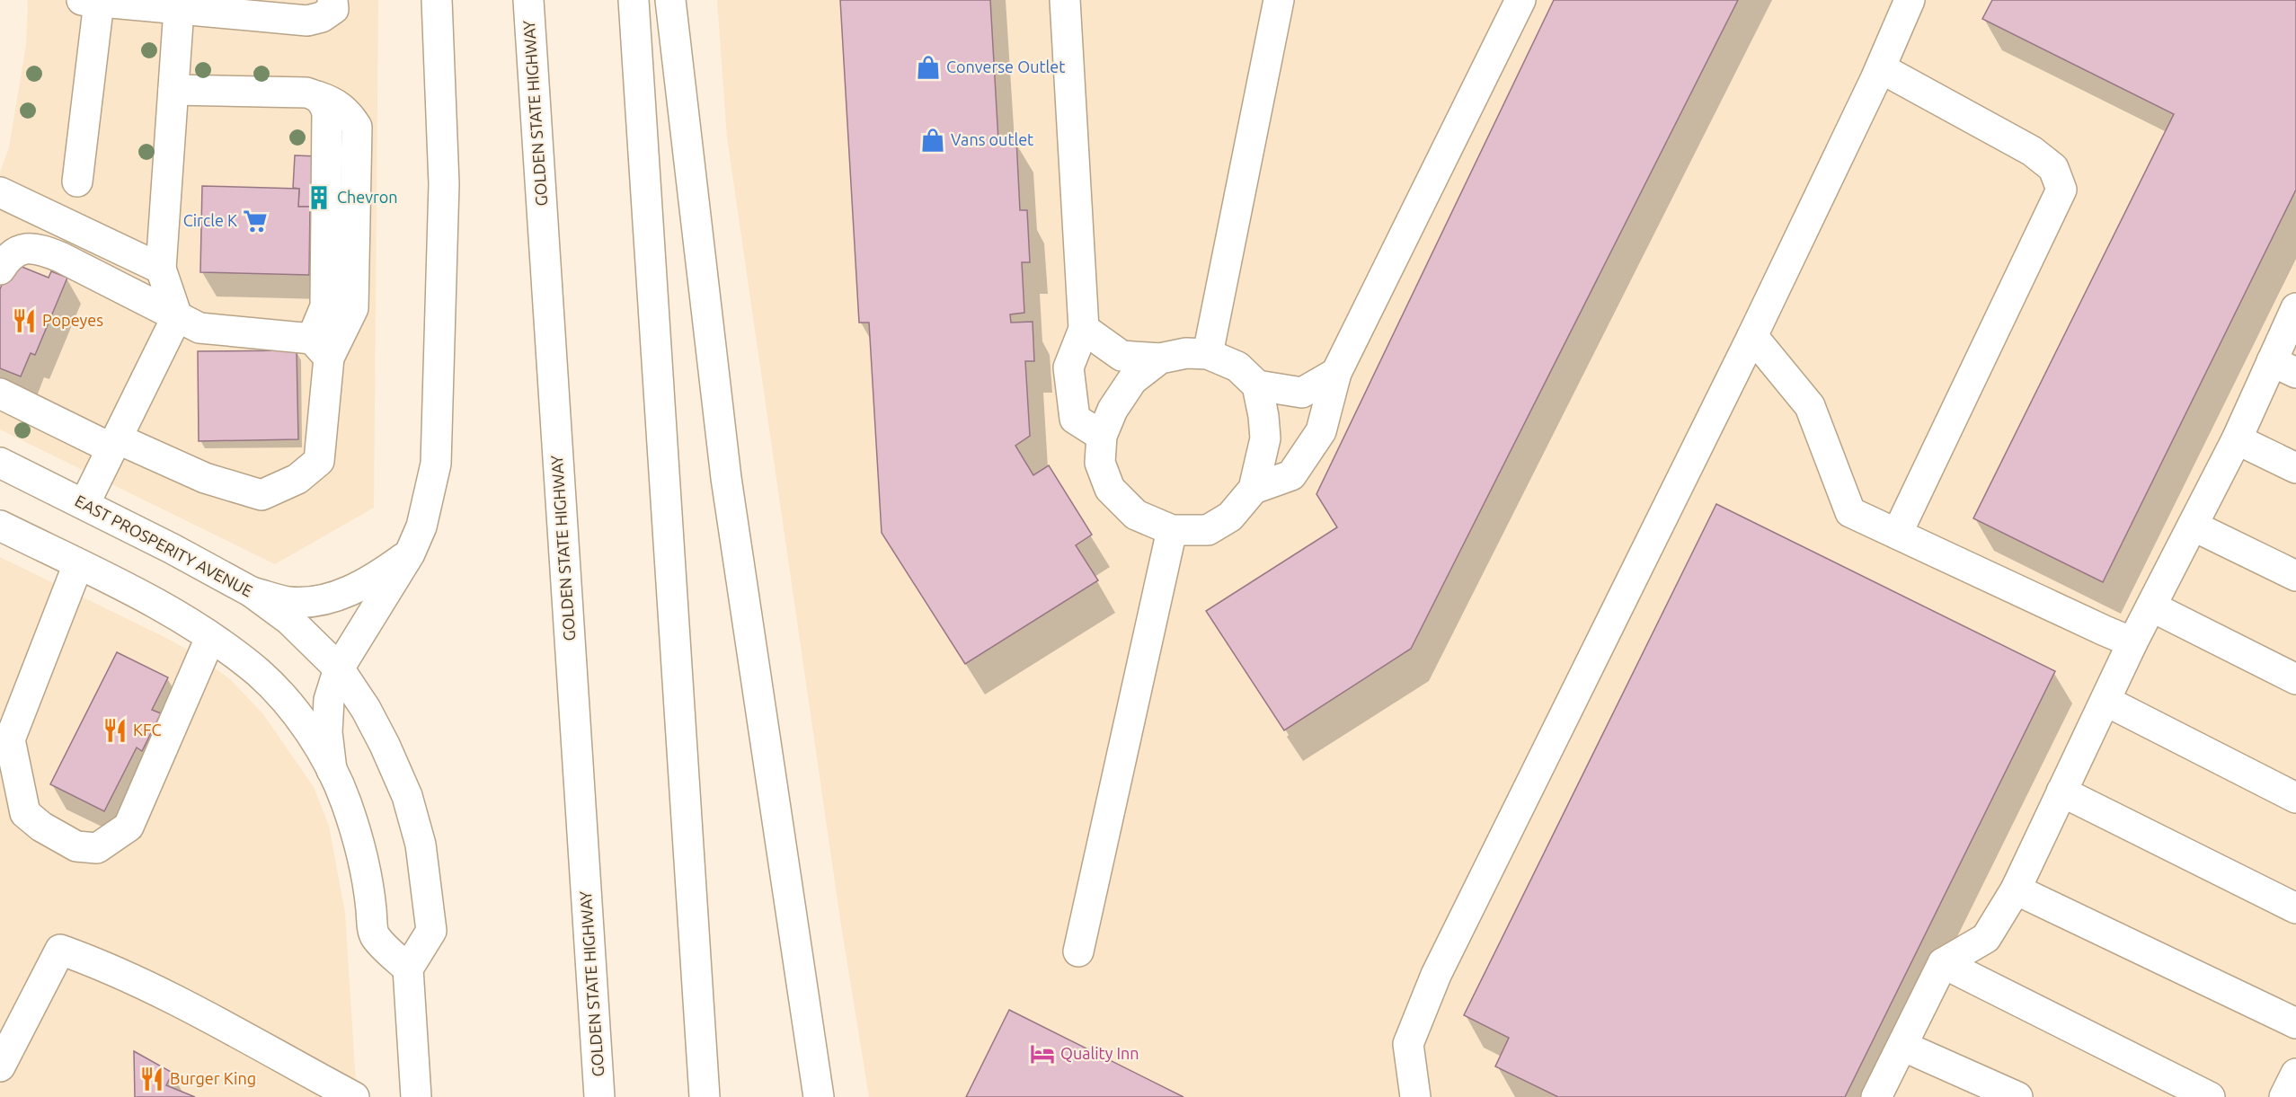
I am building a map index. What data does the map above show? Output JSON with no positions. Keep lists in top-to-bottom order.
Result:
{
  "streets": {
    "main road": ["GOLDEN STATE HIGHWAY", "EAST PROSPERITY AVENUE"]
  },
  "places": {
    "shop": ["Converse Outlet", "Vans outlet"],
    "building": ["Chevron"],
    "supermarket": ["Circle K"],
    "restaurant": ["Popeyes", "KFC", "Burger King"],
    "hotel": ["Quality Inn"]
  }
}
